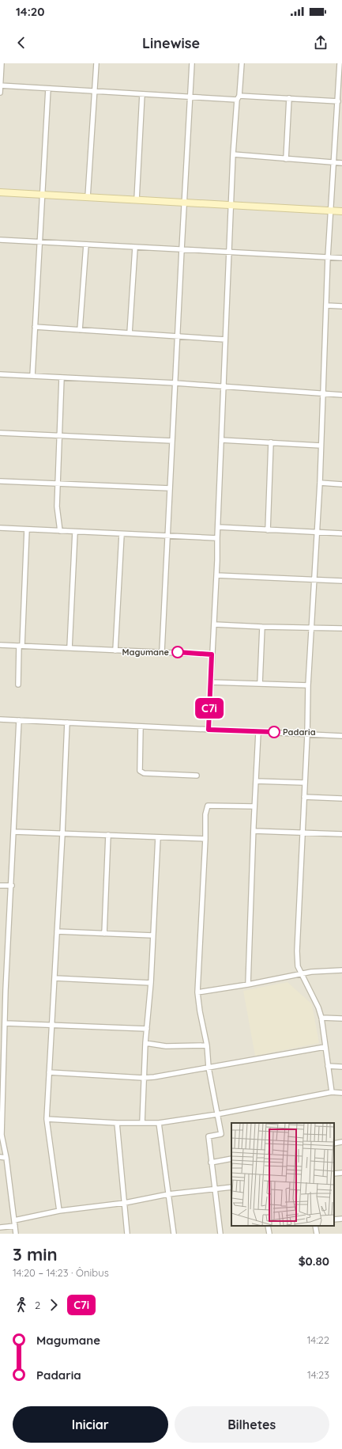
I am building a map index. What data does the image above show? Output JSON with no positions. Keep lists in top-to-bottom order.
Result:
{
  "places": ["Magumane", "Padaria"],
  "lines": ["bus line C7i"],
  "page": {
    "status": "14:20",
    "header": "Linewise",
    "on_map": "C7i",
    "heading": ["3 min", "14:20 – 14:23 · Ônibus", "$0.80"],
    "legs": ["2", "C7i"],
    "list": [
      {
        "name": "Magumane",
        "value": "14:22"
      },
      {
        "name": "Padaria",
        "value": "14:23"
      }
    ],
    "buttons": ["Iniciar", "Bilhetes"]
  }
}
